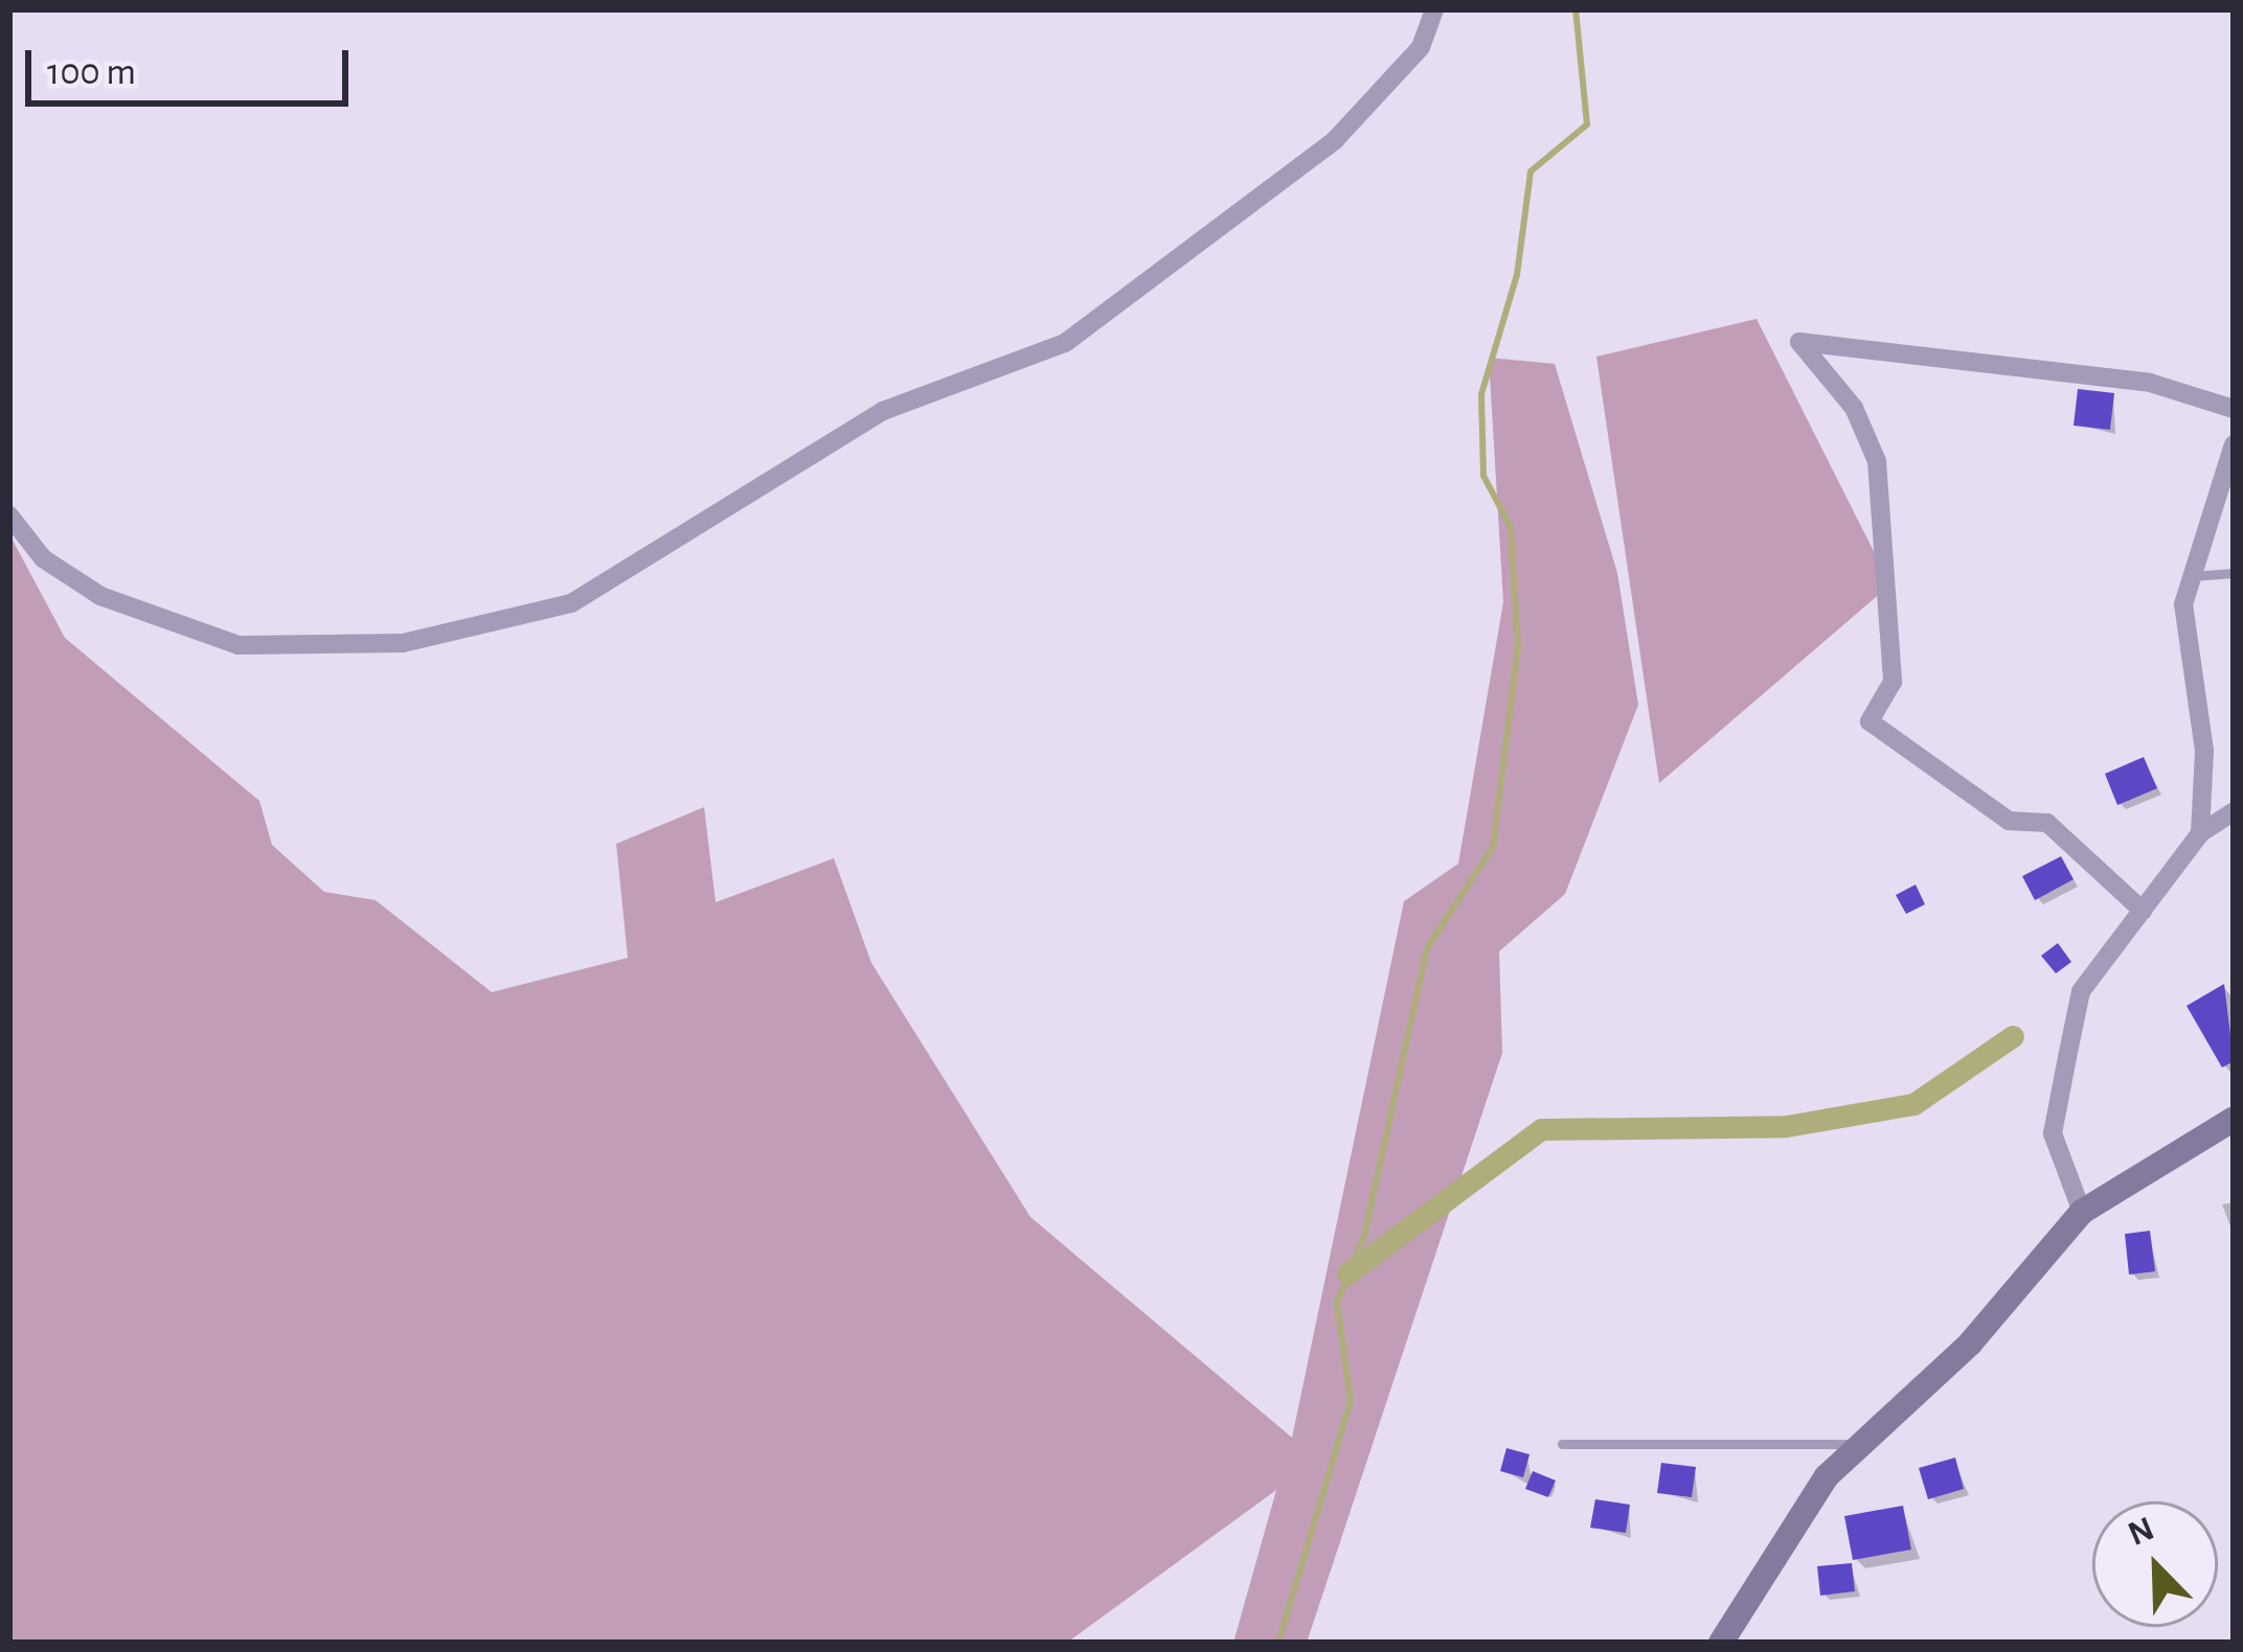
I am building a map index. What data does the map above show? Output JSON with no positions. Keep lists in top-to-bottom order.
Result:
{
  "scale_bar": "100 m",
  "north": "top left"
}
